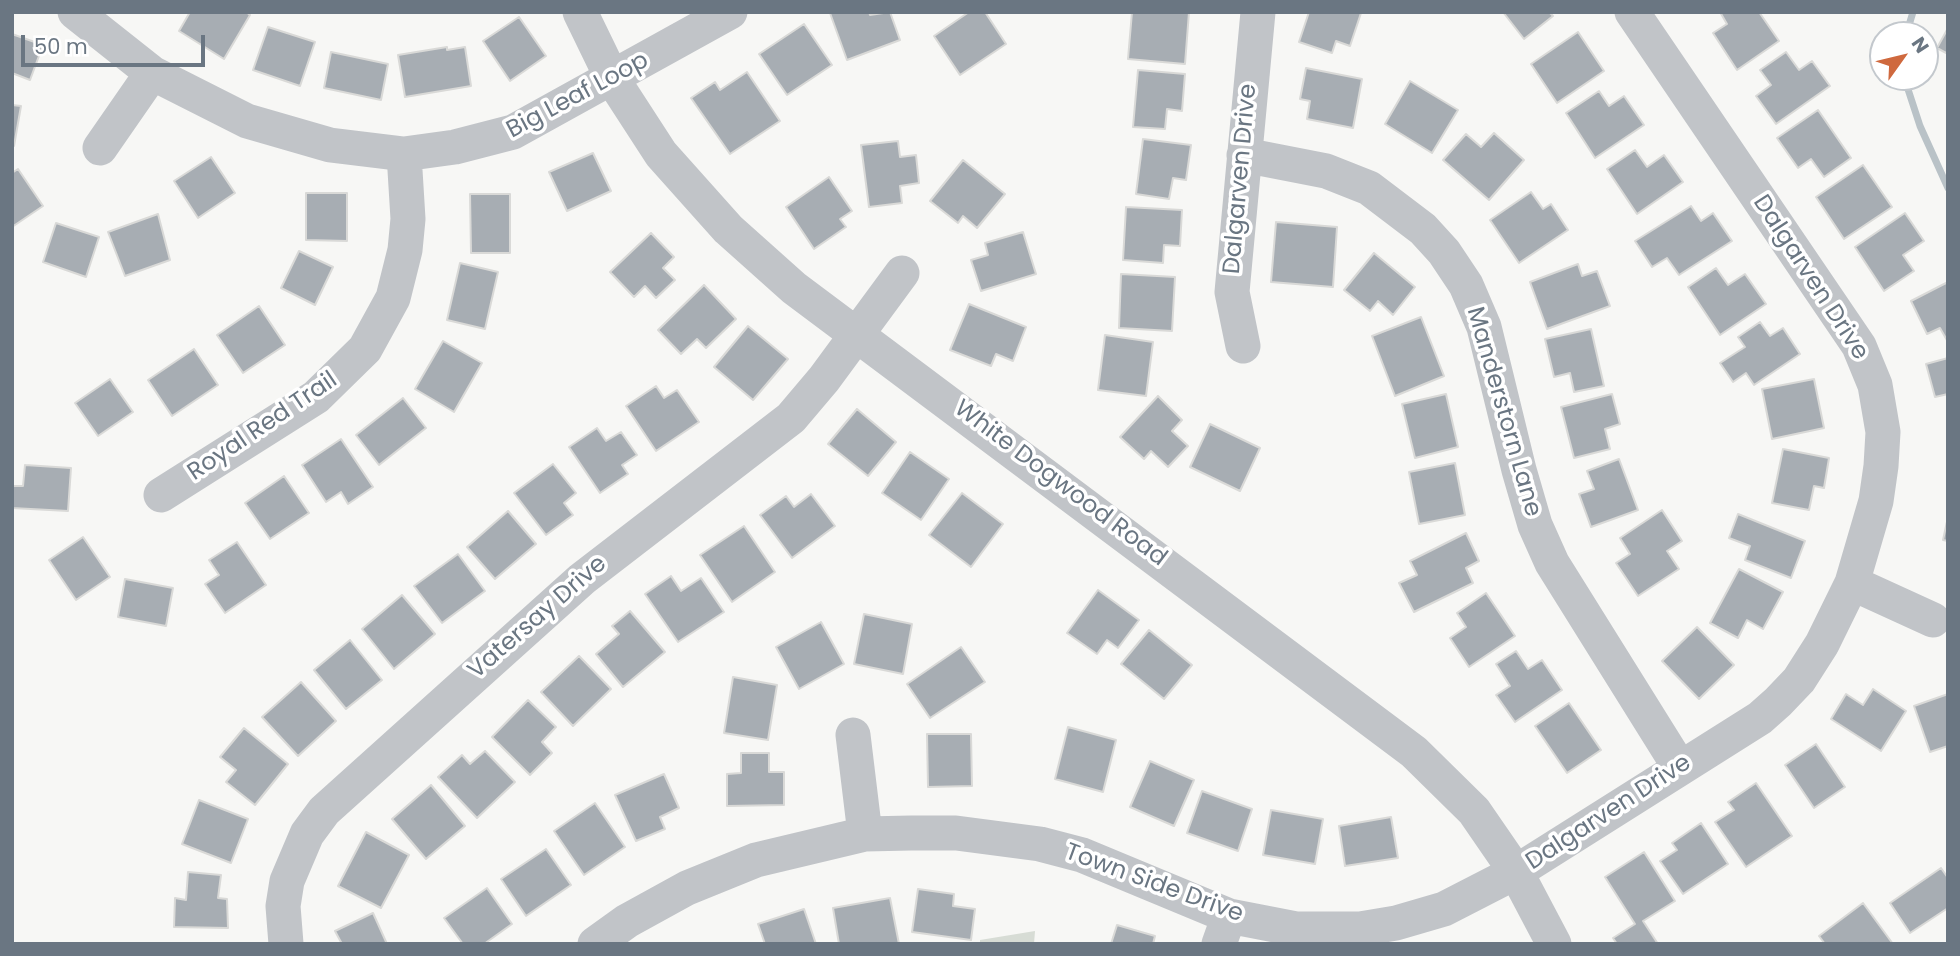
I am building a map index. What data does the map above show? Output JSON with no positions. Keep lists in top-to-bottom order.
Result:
{
  "streets": {
    "street": [
      "Big Leaf Loop",
      "Dalgarven Drive",
      "Manderstorn Lane",
      "Royal Red Trail",
      "White Dogwood Road",
      "Vatersay Drive",
      "Town Side Drive"
    ]
  },
  "crossings": [
    ["Big Leaf Loop", "Royal Red Trail"],
    ["Big Leaf Loop", "White Dogwood Road"],
    ["Dalgarven Drive", "Manderstorn Lane"],
    ["Dalgarven Drive", "White Dogwood Road"],
    ["Dalgarven Drive", "Town Side Drive"],
    ["White Dogwood Road", "Vatersay Drive"],
    ["White Dogwood Road", "Town Side Drive"]
  ],
  "scale_bar": "50 m",
  "north": "top right"
}
